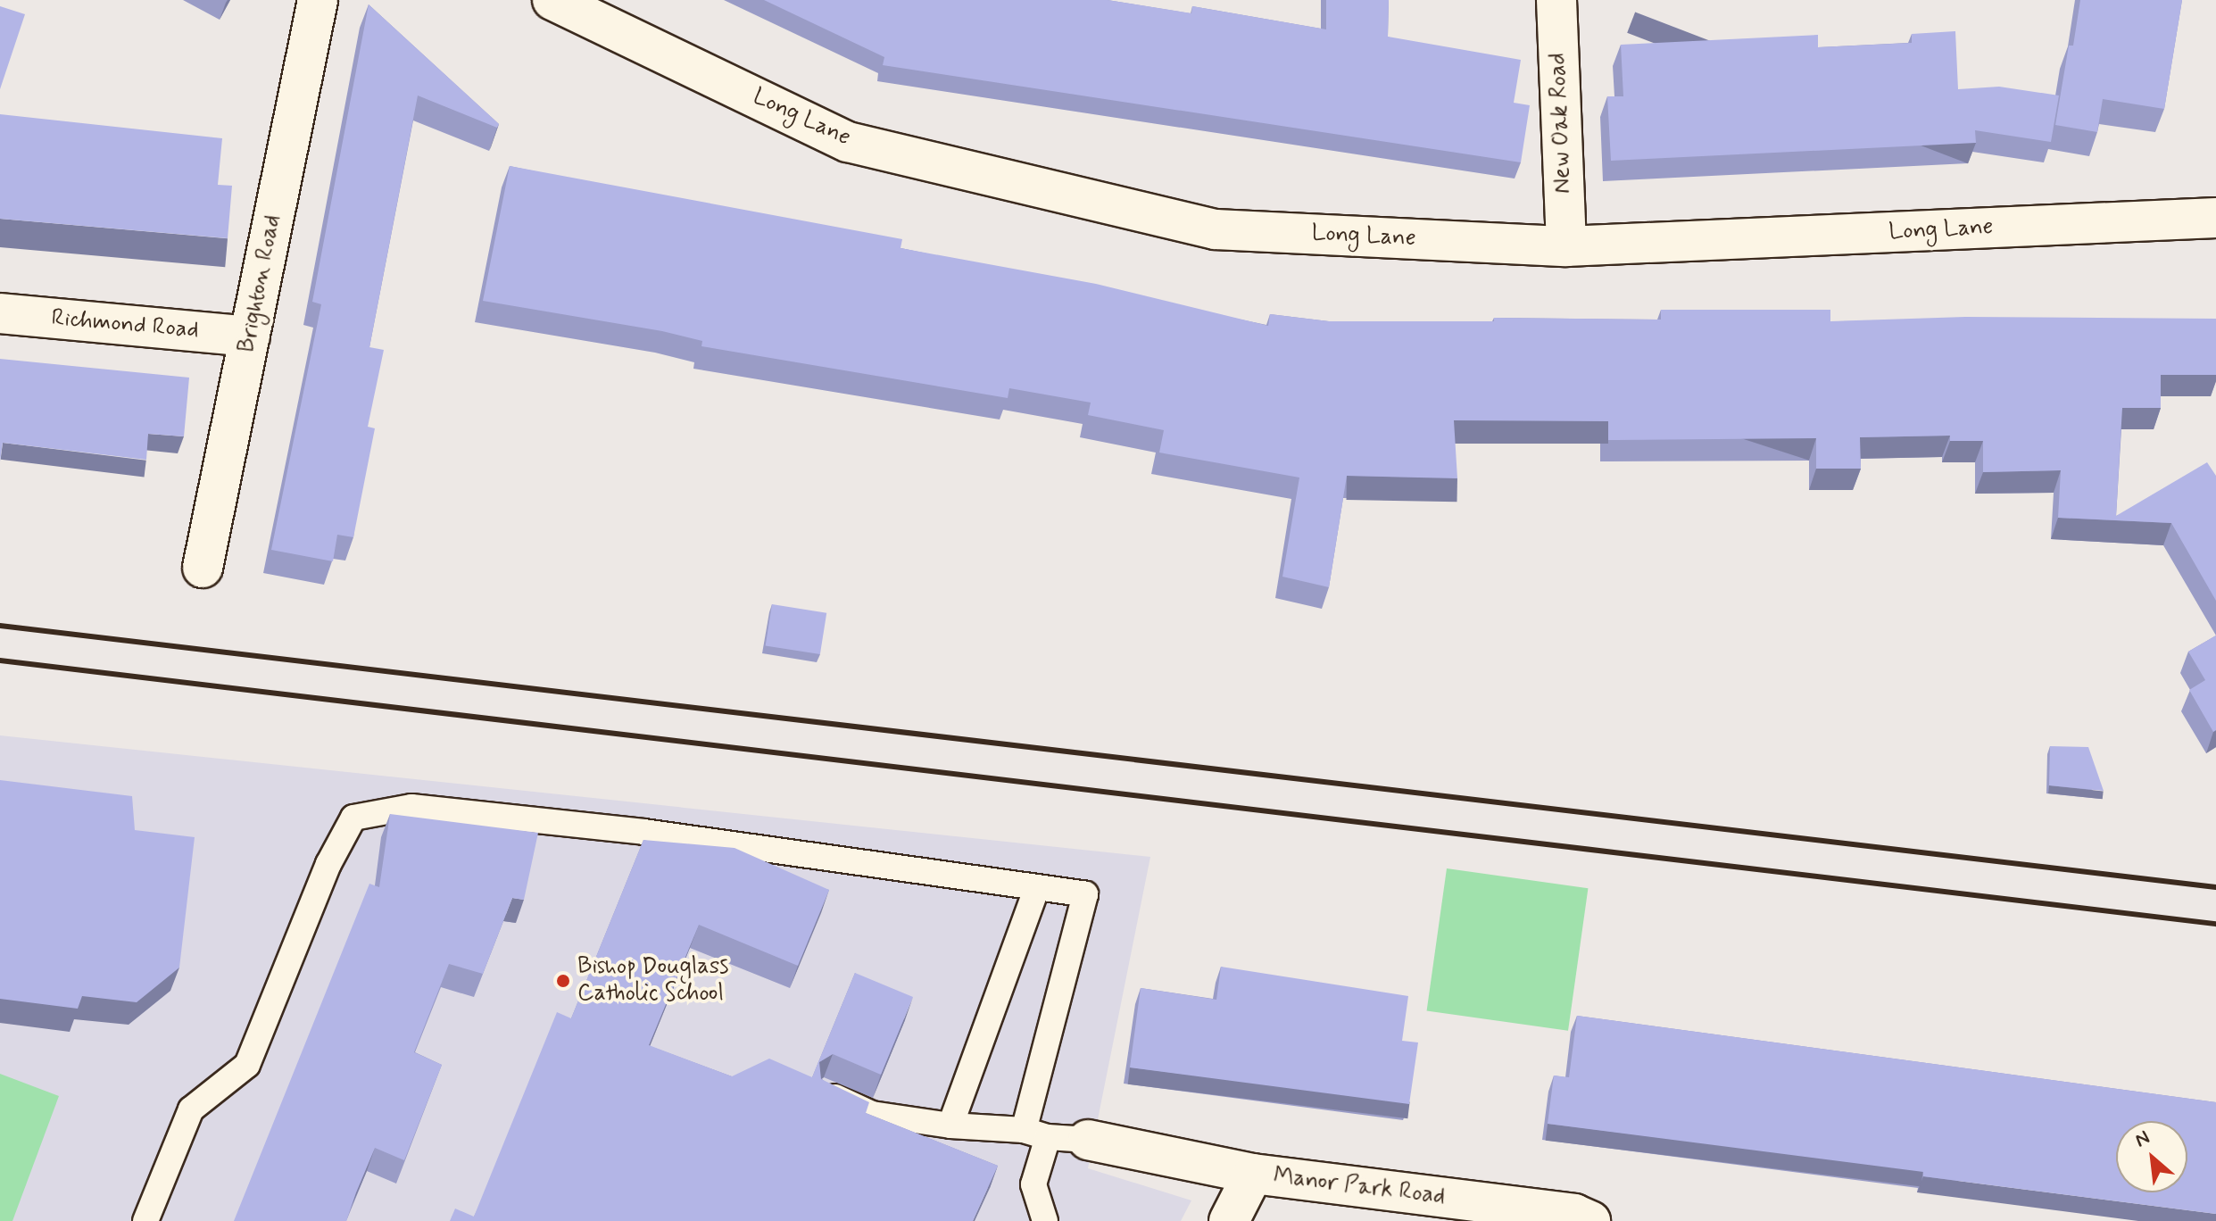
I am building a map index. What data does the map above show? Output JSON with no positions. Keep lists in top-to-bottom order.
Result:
{
  "streets": {
    "street": [
      "Long Lane",
      "New Oak Road",
      "Brighton Road",
      "Richmond Road",
      "Manor Park Road"
    ]
  },
  "crossings": [
    ["Long Lane", "New Oak Road"],
    ["Brighton Road", "Richmond Road"]
  ],
  "places": ["Bishop Douglass Catholic School"],
  "north": "top left"
}
